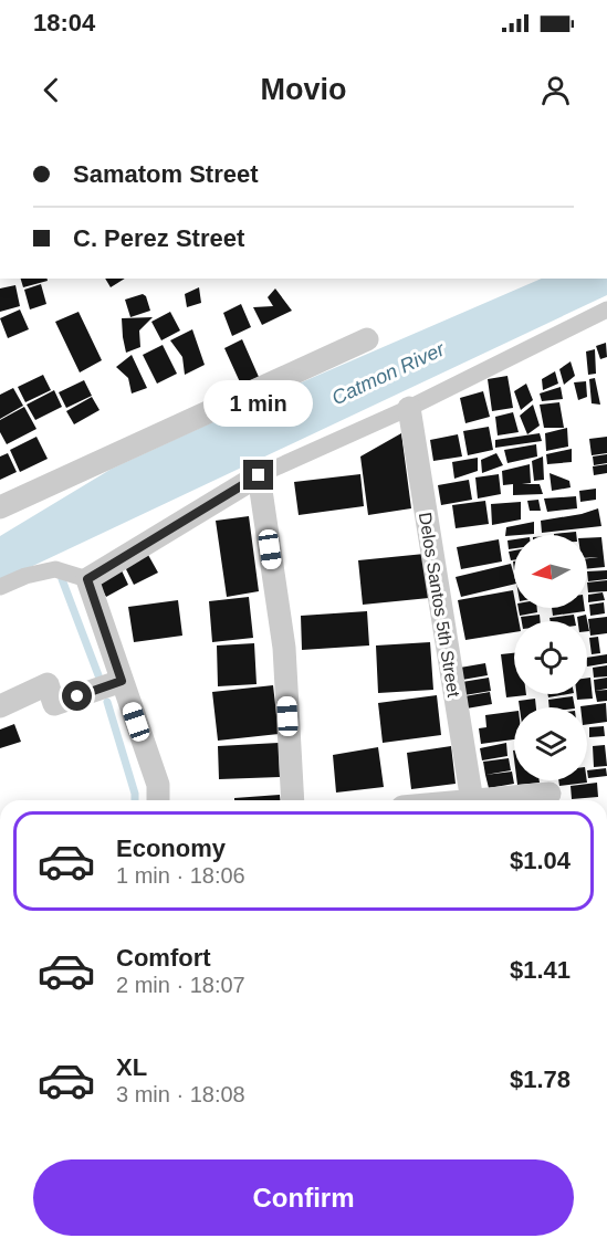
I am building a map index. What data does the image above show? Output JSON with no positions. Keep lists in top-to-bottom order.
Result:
{
  "streets": {
    "street": ["Delos Santos 5th Street"]
  },
  "water": ["Catmon River"],
  "north": "left",
  "page": {
    "status": "18:04",
    "header": "Movio",
    "banner": ["Samatom Street", "C. Perez Street"],
    "bubble": "1 min",
    "list": [
      {
        "name": "Economy",
        "note": "1 min · 18:06",
        "value": "$1.04"
      },
      {
        "name": "Comfort",
        "note": "2 min · 18:07",
        "value": "$1.41"
      },
      {
        "name": "XL",
        "note": "3 min · 18:08",
        "value": "$1.78"
      }
    ],
    "buttons": "Confirm"
  }
}
